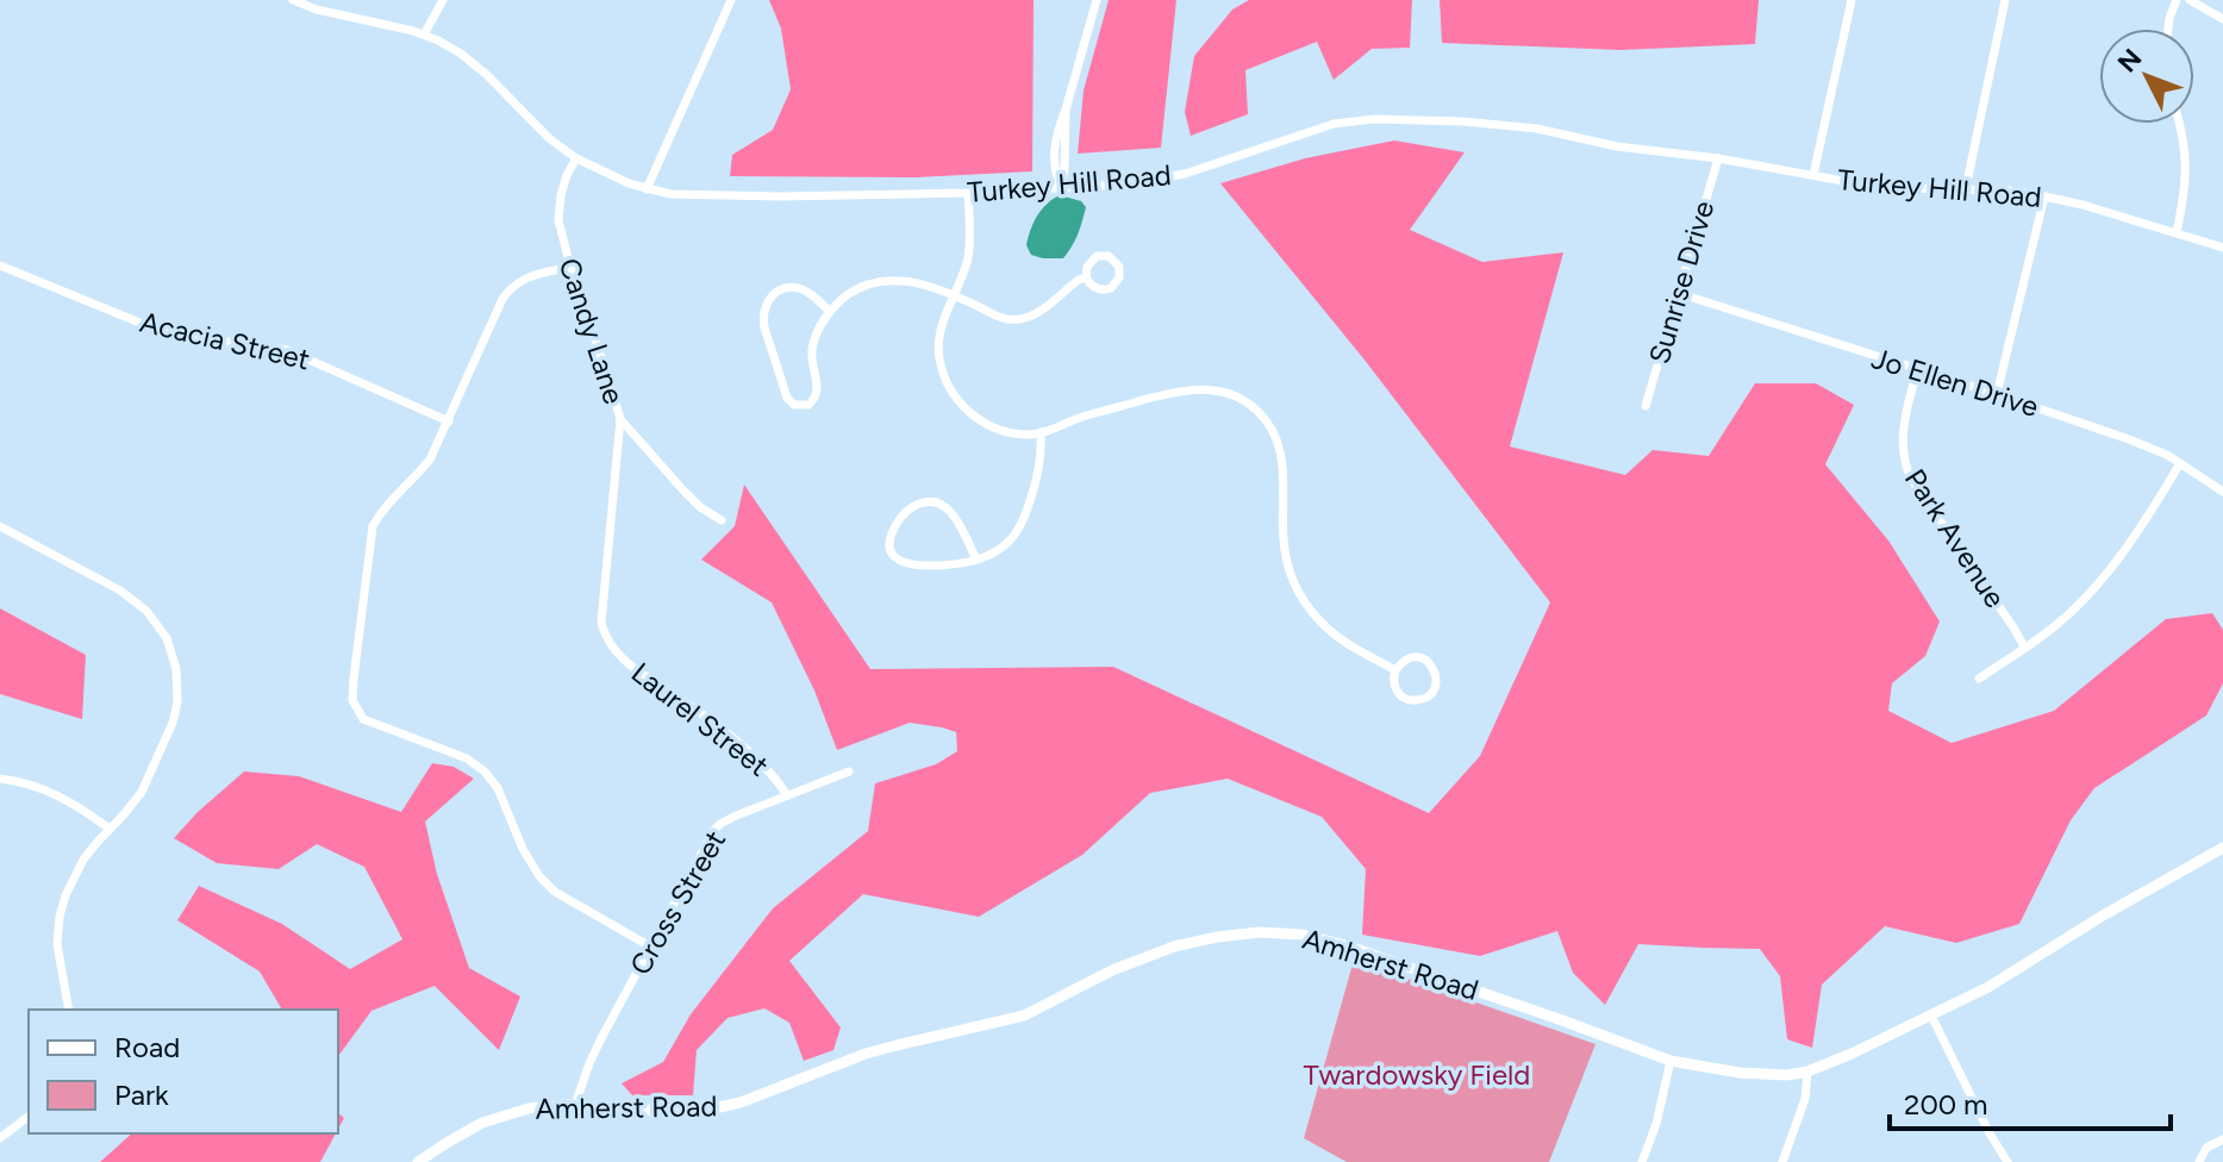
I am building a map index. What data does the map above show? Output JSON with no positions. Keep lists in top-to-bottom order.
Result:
{
  "streets": {
    "street": [
      "Turkey Hill Road",
      "Sunrise Drive",
      "Candy Lane",
      "Acacia Street",
      "Jo Ellen Drive",
      "Park Avenue",
      "Laurel Street",
      "Cross Street",
      "Amherst Road"
    ]
  },
  "crossings": [
    ["Turkey Hill Road", "Sunrise Drive"],
    ["Turkey Hill Road", "Candy Lane"],
    ["Sunrise Drive", "Jo Ellen Drive"],
    ["Candy Lane", "Laurel Street"],
    ["Jo Ellen Drive", "Park Avenue"],
    ["Laurel Street", "Cross Street"],
    ["Cross Street", "Amherst Road"]
  ],
  "parks": ["Twardowsky Field"],
  "legend": ["Road", "Park"],
  "scale_bar": "200 m",
  "north": "top left"
}
